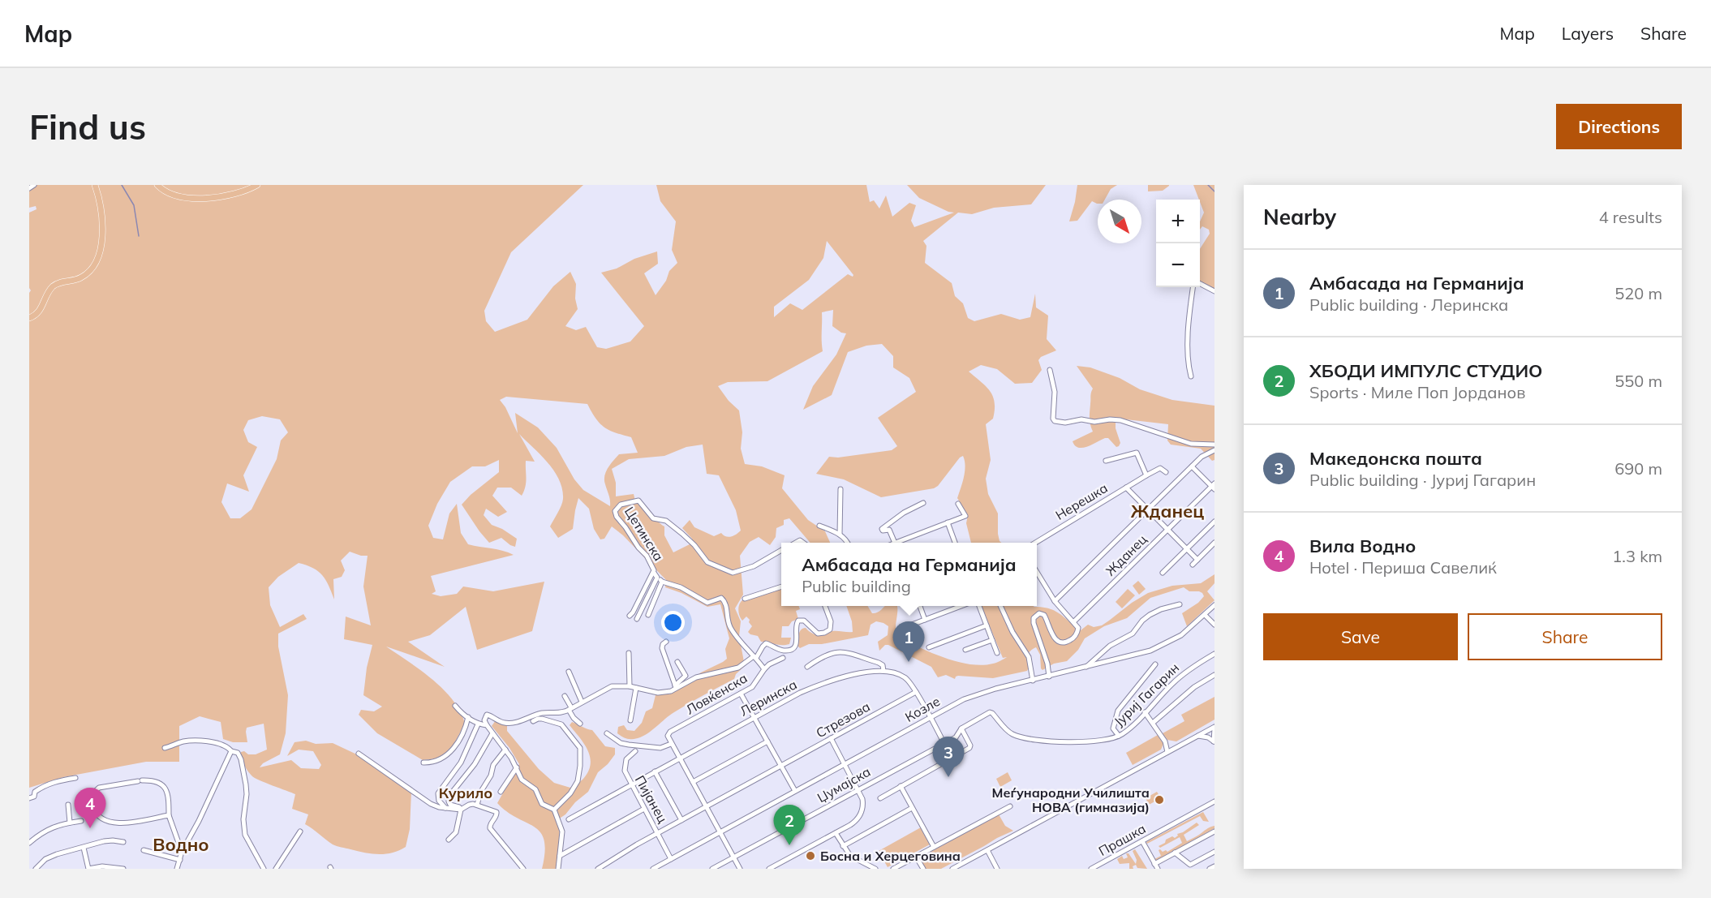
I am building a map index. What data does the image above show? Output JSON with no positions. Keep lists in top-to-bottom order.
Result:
{
  "streets": {
    "street": [
      "Нерешка",
      "Цетинска",
      "Жданец",
      "Ловќенска",
      "Јуриј Гагарин",
      "Леринска",
      "Козле",
      "Стрезова",
      "Џумајска",
      "Пијанец",
      "Прашка"
    ]
  },
  "crossings": [
    ["Цетинска", "Ловќенска"],
    ["Јуриј Гагарин", "Џумајска"],
    ["Леринска", "Козле"],
    ["Леринска", "Стрезова"],
    ["Леринска", "Џумајска"],
    ["Леринска", "Пијанец"],
    ["Козле", "Пијанец"],
    ["Стрезова", "Пијанец"]
  ],
  "districts": ["Жданец", "Курило", "Водно"],
  "places": ["Меѓународни Училишта НОВА (гимназија)", "Босна и Херцеговина"],
  "north": "bottom right",
  "page": {
    "header": "Map",
    "nav": ["Map", "Layers", "Share"],
    "buttons": [
      "Directions",
      ["Save", "Share"]
    ],
    "title": "Find us",
    "heading": ["Nearby", "4 results"],
    "map_buttons": ["+", "−"],
    "list": [
      {
        "mark": "1",
        "name": "Амбасада на Германија",
        "note": "Public building · Леринска",
        "value": "520 m"
      },
      {
        "mark": "2",
        "name": "ХБОДИ ИМПУЛС СТУДИО",
        "note": "Sports · Миле Поп Јорданов",
        "value": "550 m"
      },
      {
        "mark": "3",
        "name": "Македонска пошта",
        "note": "Public building · Јуриј Гагарин",
        "value": "690 m"
      },
      {
        "mark": "4",
        "name": "Вила Водно",
        "note": "Hotel · Периша Савелиќ",
        "value": "1.3 km"
      }
    ],
    "popup": ["Амбасада на Германија", "Public building"],
    "pins": [
      "1",
      "3",
      "4",
      "2"
    ]
  }
}
